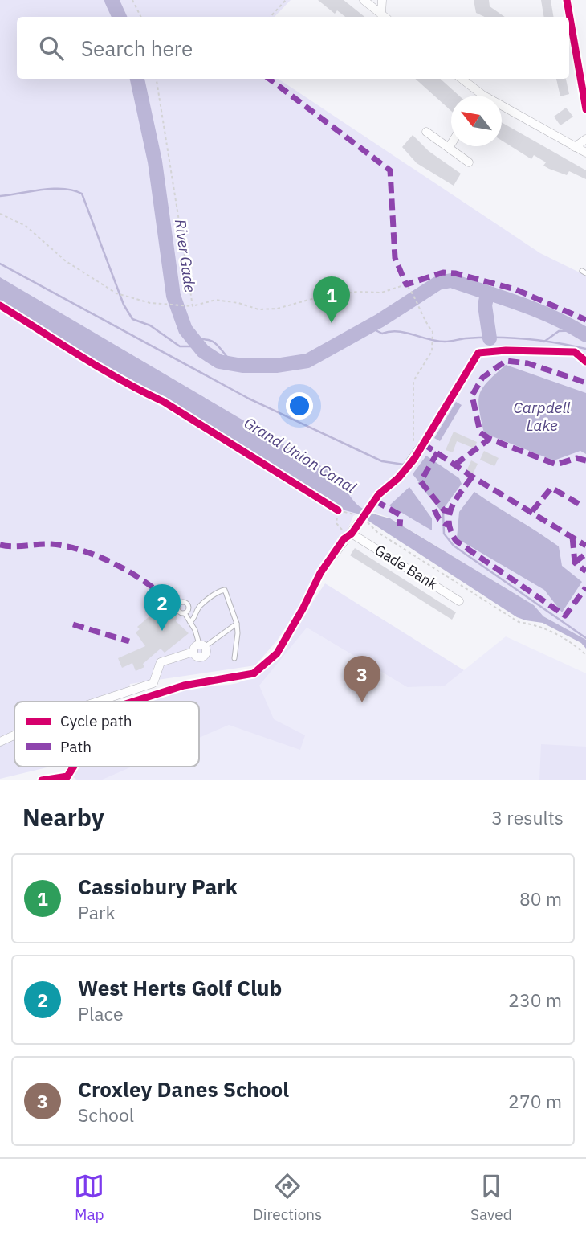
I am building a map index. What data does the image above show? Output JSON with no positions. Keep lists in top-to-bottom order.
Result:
{
  "streets": {
    "street": ["Gade Bank"]
  },
  "water": ["River Gade", "Carpdell Lake", "Grand Union Canal"],
  "legend": ["Cycle path", "Path"],
  "north": "top left",
  "page": {
    "search": "Search here",
    "pins": ["1", "2", "3"],
    "heading": ["Nearby", "3 results"],
    "list": [
      {
        "mark": "1",
        "name": "Cassiobury Park",
        "note": "Park",
        "value": "80 m"
      },
      {
        "mark": "2",
        "name": "West Herts Golf Club",
        "note": "Place",
        "value": "230 m"
      },
      {
        "mark": "3",
        "name": "Croxley Danes School",
        "note": "School",
        "value": "270 m"
      }
    ],
    "nav": ["Map", "Directions", "Saved"]
  }
}
